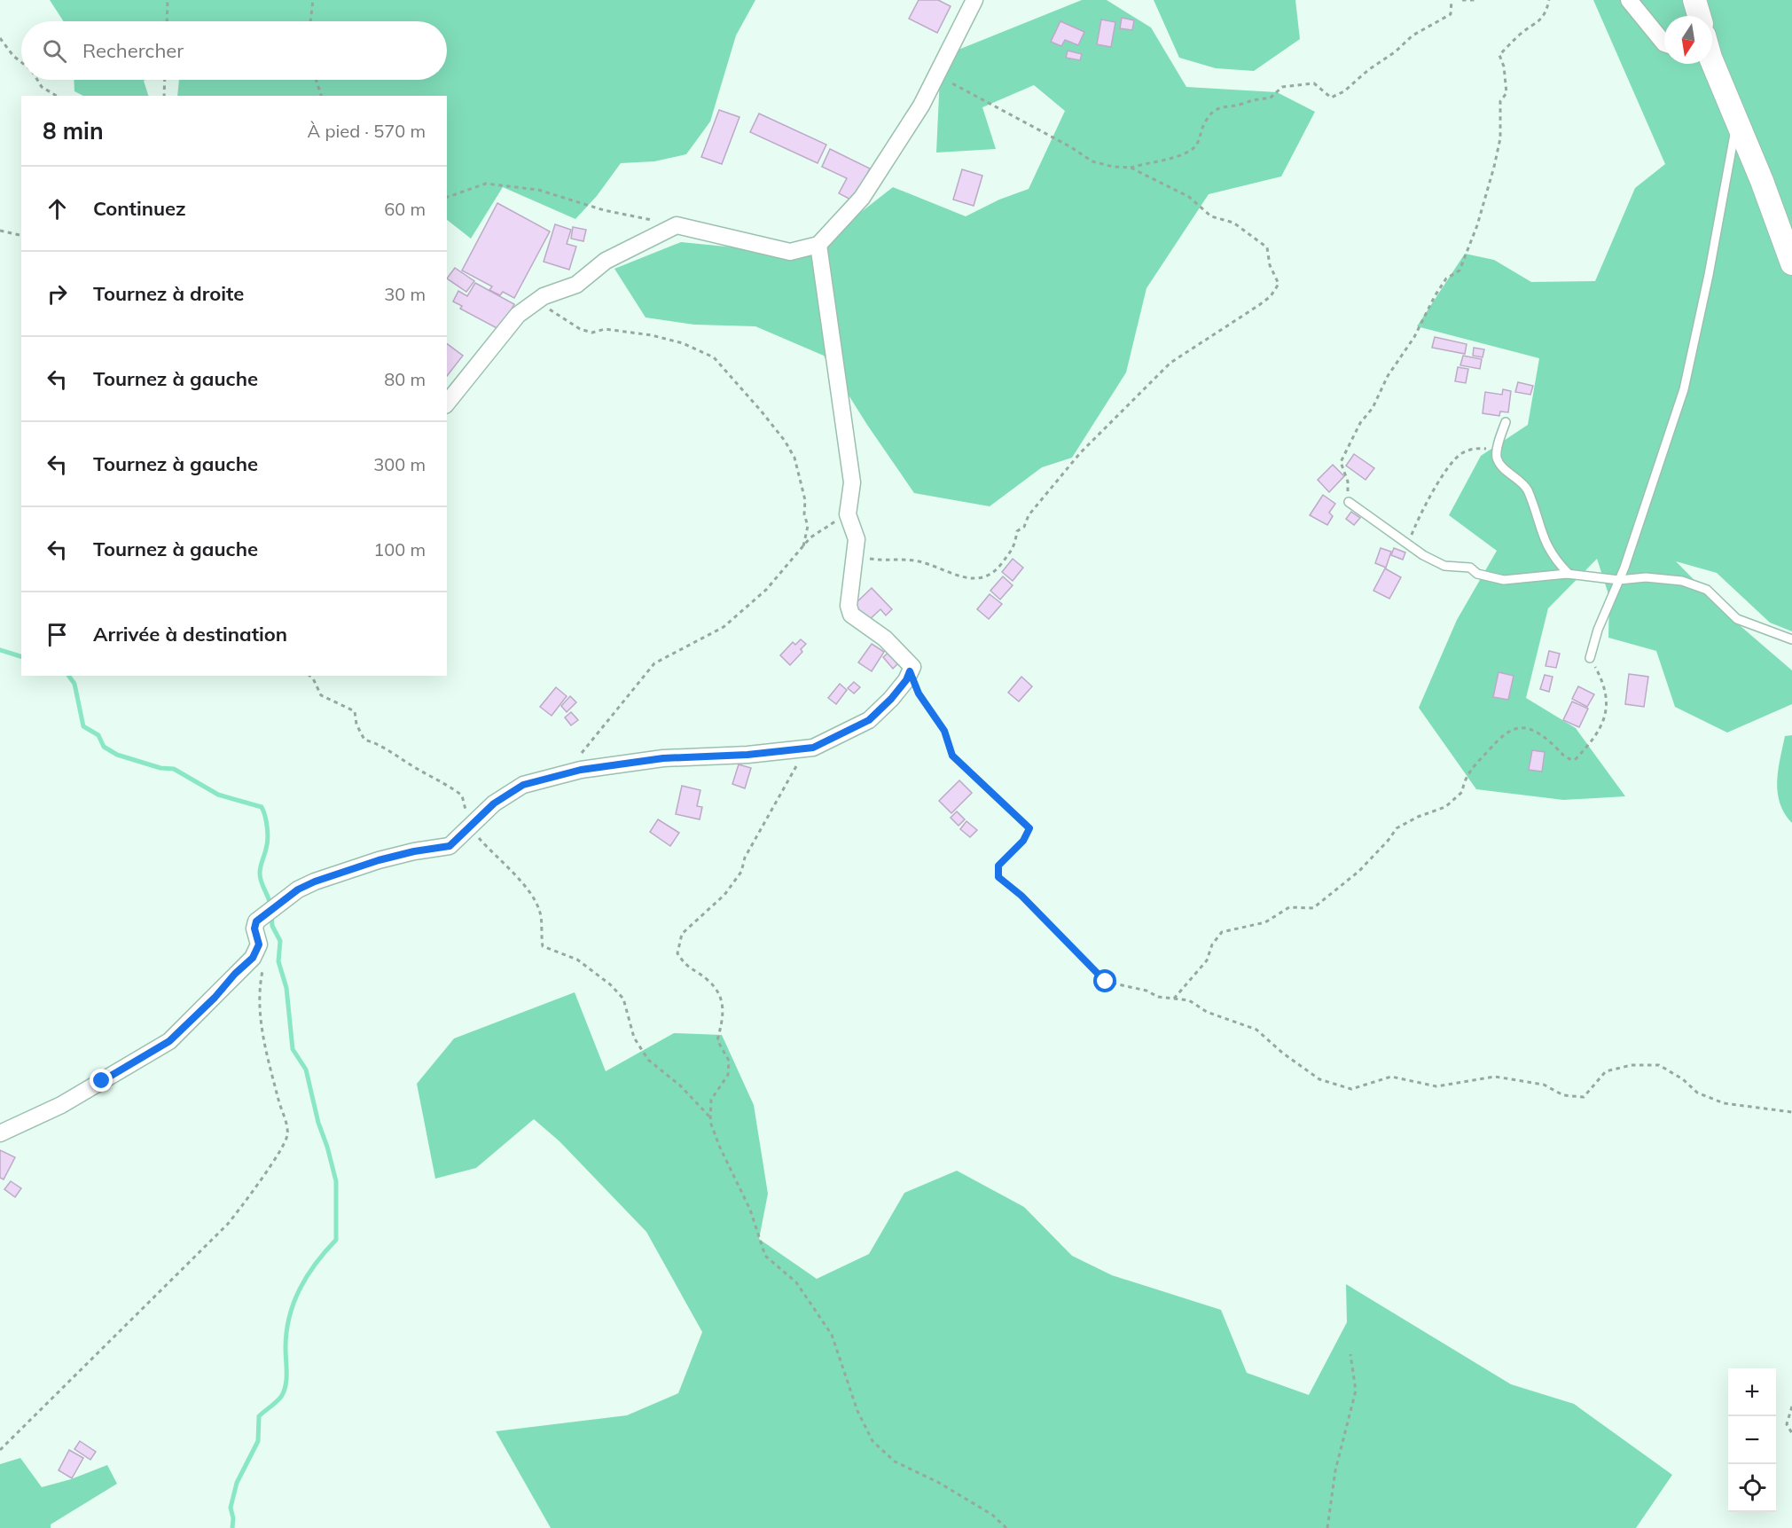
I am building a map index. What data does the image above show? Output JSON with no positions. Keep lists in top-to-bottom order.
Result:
{
  "north": "bottom",
  "page": {
    "search": "Rechercher",
    "heading": ["8 min", "À pied · 570 m"],
    "list": [
      ["Continuez", "60 m"],
      ["Tournez à droite", "30 m"],
      ["Tournez à gauche", "80 m"],
      ["Tournez à gauche", "300 m"],
      ["Tournez à gauche", "100 m"],
      "Arrivée à destination"
    ],
    "map_buttons": ["+", "−"]
  }
}
